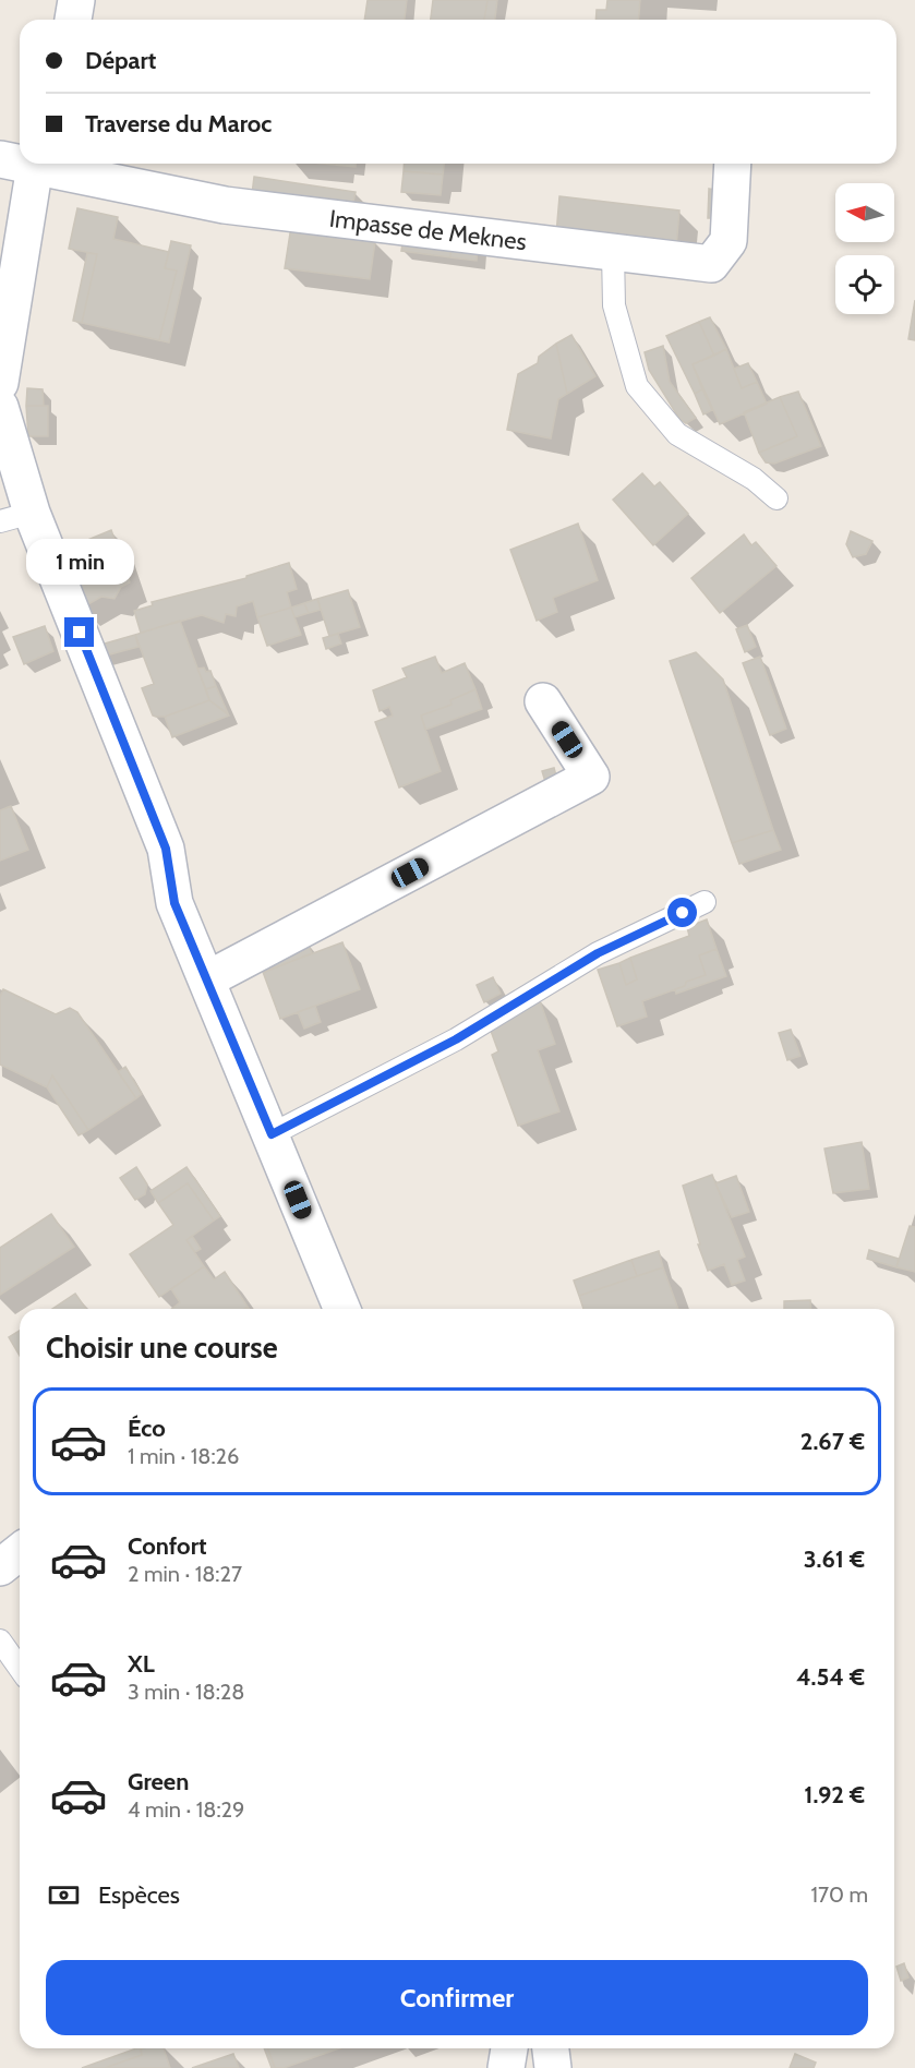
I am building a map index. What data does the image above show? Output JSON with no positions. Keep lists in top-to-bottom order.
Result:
{
  "streets": {
    "street": ["Impasse de Meknes"]
  },
  "north": "left",
  "page": {
    "banner": ["Départ", "Traverse du Maroc"],
    "bubble": "1 min",
    "heading": "Choisir une course",
    "list": [
      {
        "name": "Éco",
        "note": "1 min · 18:26",
        "value": "2.67 €"
      },
      {
        "name": "Confort",
        "note": "2 min · 18:27",
        "value": "3.61 €"
      },
      {
        "name": "XL",
        "note": "3 min · 18:28",
        "value": "4.54 €"
      },
      {
        "name": "Green",
        "note": "4 min · 18:29",
        "value": "1.92 €"
      }
    ],
    "pay": ["Espèces", "170 m"],
    "buttons": "Confirmer"
  }
}
